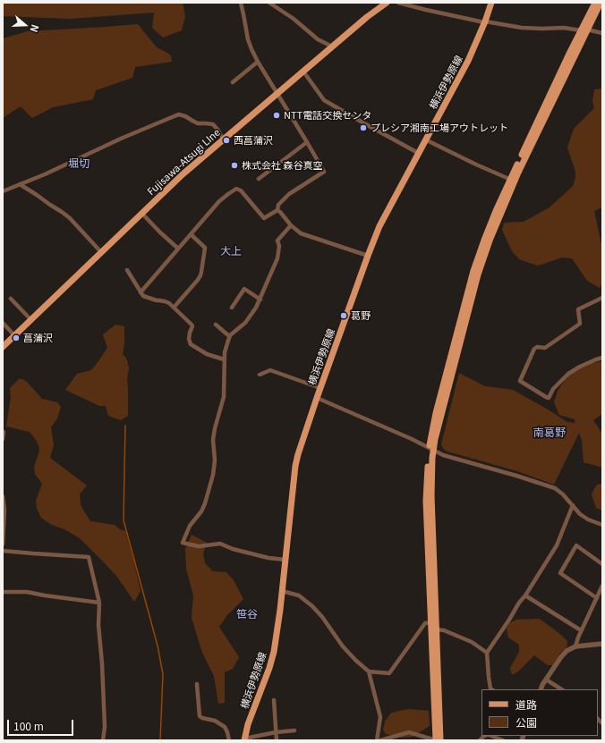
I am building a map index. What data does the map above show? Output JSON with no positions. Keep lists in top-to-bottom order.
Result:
{
  "streets": {
    "main road": ["横浜伊勢原線", "Fujisawa-Atsugi LIne"]
  },
  "districts": [
    "堀切",
    "大上",
    "南葛野",
    "笹谷"
  ],
  "places": [
    "NTT電話交換センタ",
    "プレシア湘南工場アウトレット",
    "西菖蒲沢",
    "株式会社 森谷真空",
    "葛野",
    "菖蒲沢"
  ],
  "legend": ["道路", "公園"],
  "scale_bar": "100 m",
  "north": "right"
}
